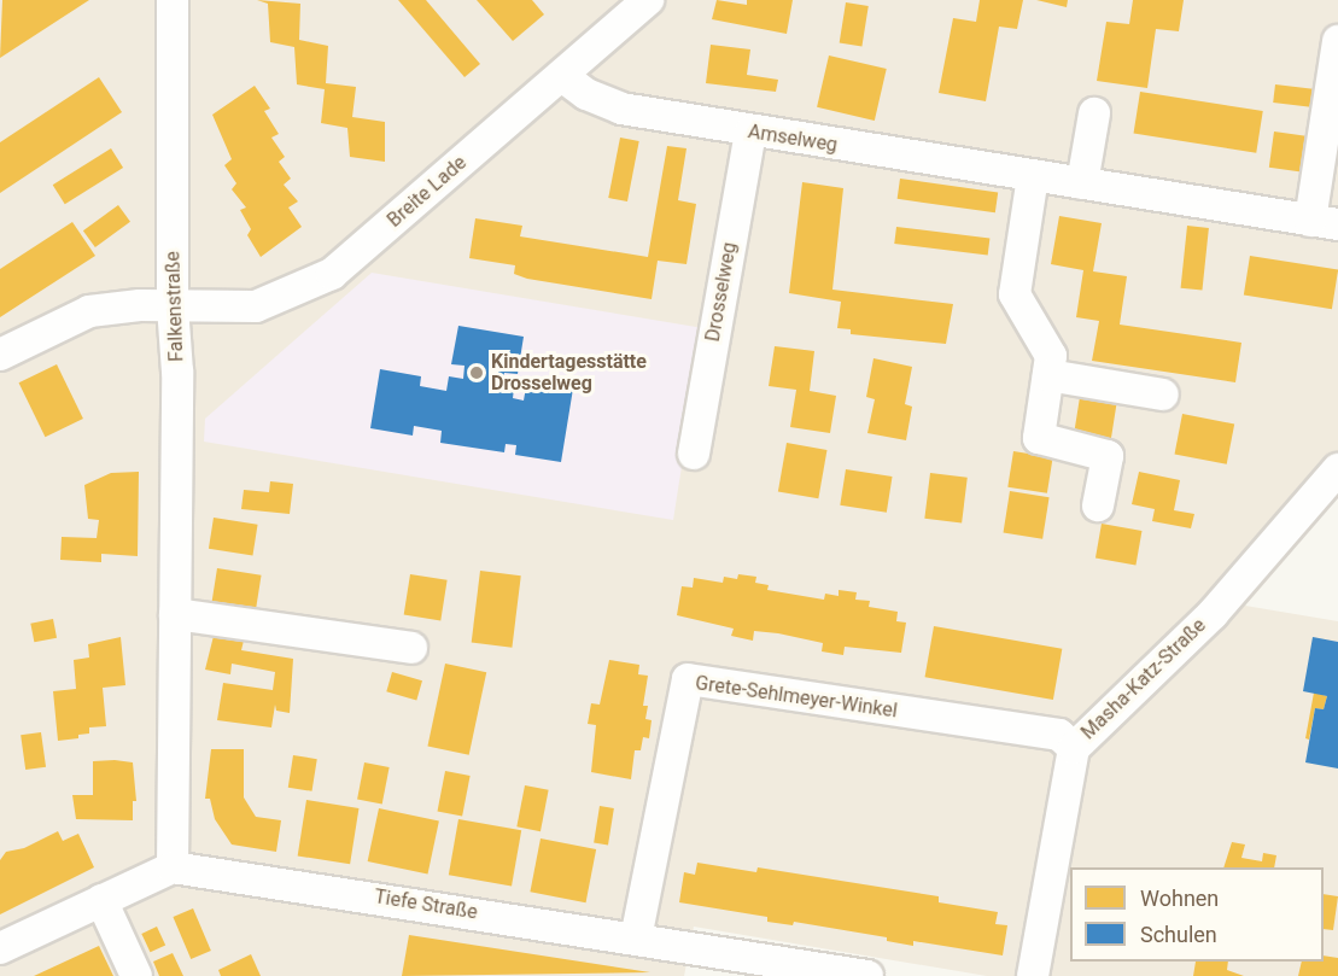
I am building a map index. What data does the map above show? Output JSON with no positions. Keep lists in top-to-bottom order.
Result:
{
  "streets": {
    "street": [
      "Amselweg",
      "Breite Lade",
      "Drosselweg",
      "Falkenstraße",
      "Masha-Katz-Straße",
      "Grete-Sehlmeyer-Winkel",
      "Tiefe Straße"
    ]
  },
  "crossings": [
    ["Amselweg", "Breite Lade"],
    ["Amselweg", "Drosselweg"],
    ["Breite Lade", "Falkenstraße"],
    ["Falkenstraße", "Tiefe Straße"],
    ["Masha-Katz-Straße", "Grete-Sehlmeyer-Winkel"],
    ["Grete-Sehlmeyer-Winkel", "Tiefe Straße"]
  ],
  "places": ["Kindertagesstätte Drosselweg"],
  "legend": ["Wohnen", "Schulen"]
}
